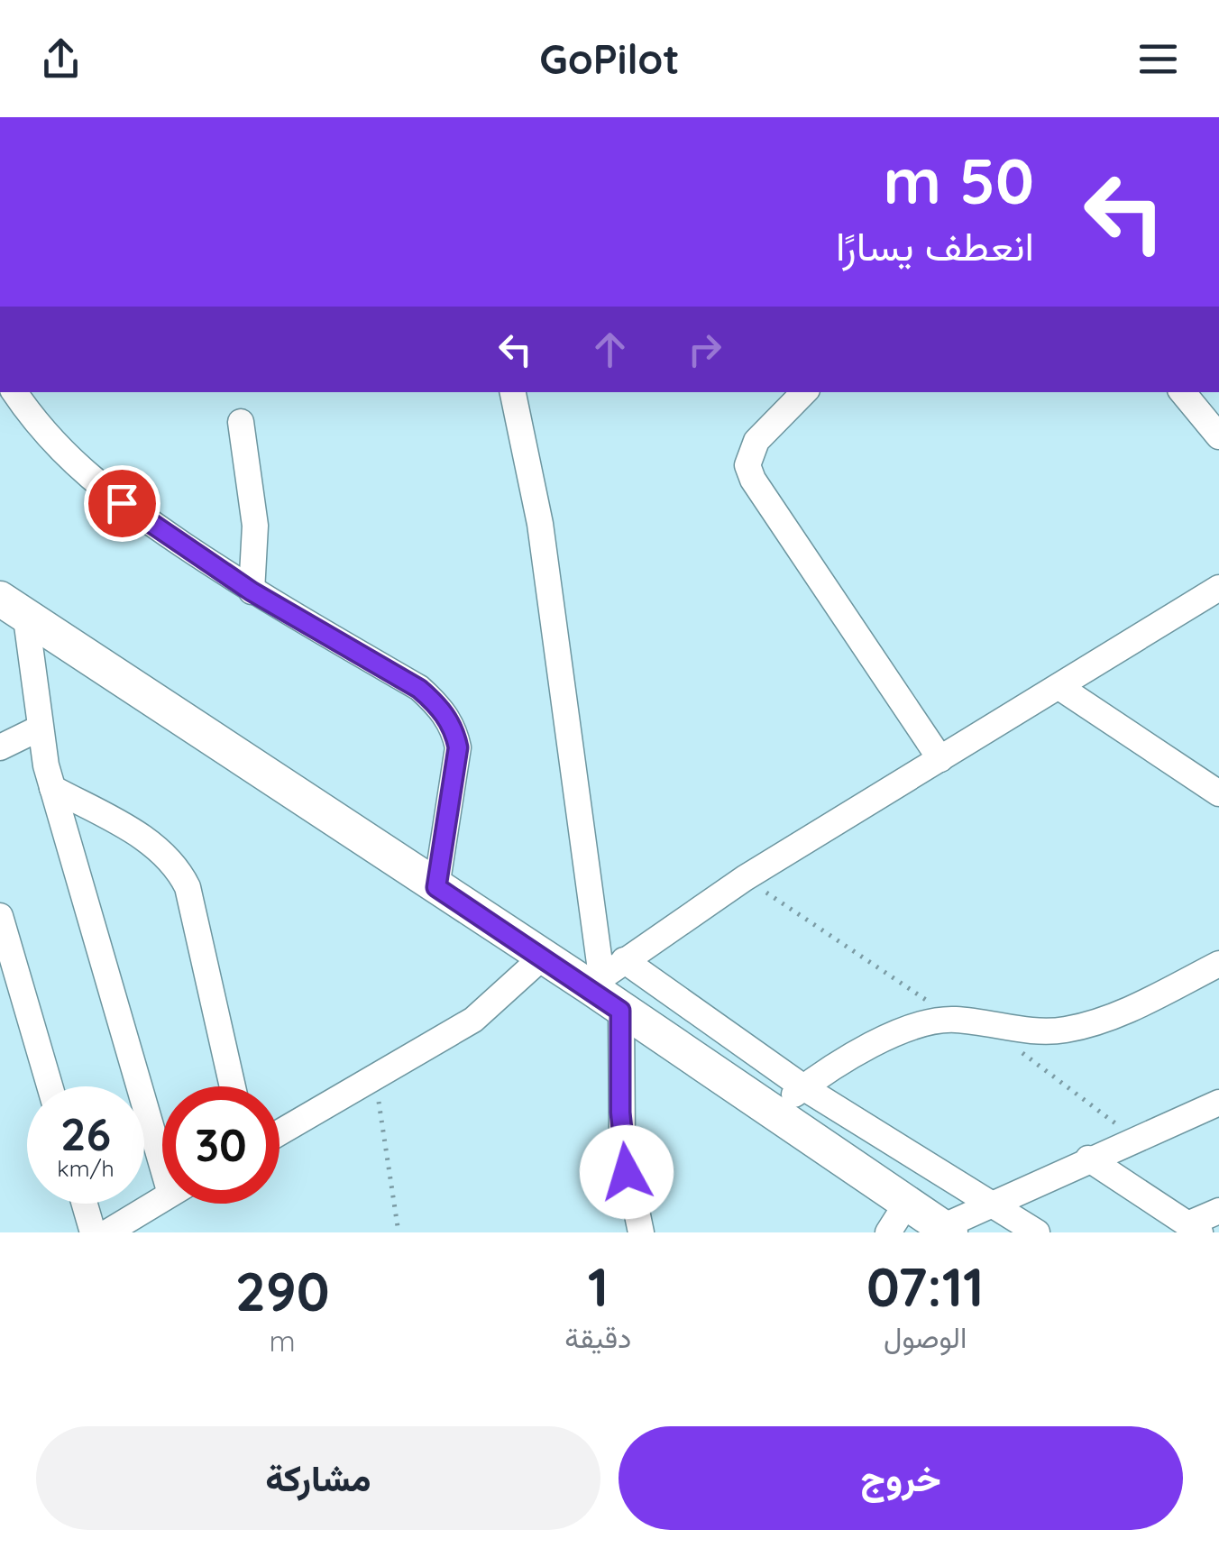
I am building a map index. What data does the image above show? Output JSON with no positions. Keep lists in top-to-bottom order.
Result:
{
  "page": {
    "header": "GoPilot",
    "turn": ["50 m", "انعطف يسارًا"],
    "speed": "26 km/h",
    "limit": "30",
    "eta": [
      "07:11",
      "الوصول",
      "1",
      "دقيقة",
      "290",
      "m"
    ],
    "buttons": ["خروج", "مشاركة"]
  }
}
